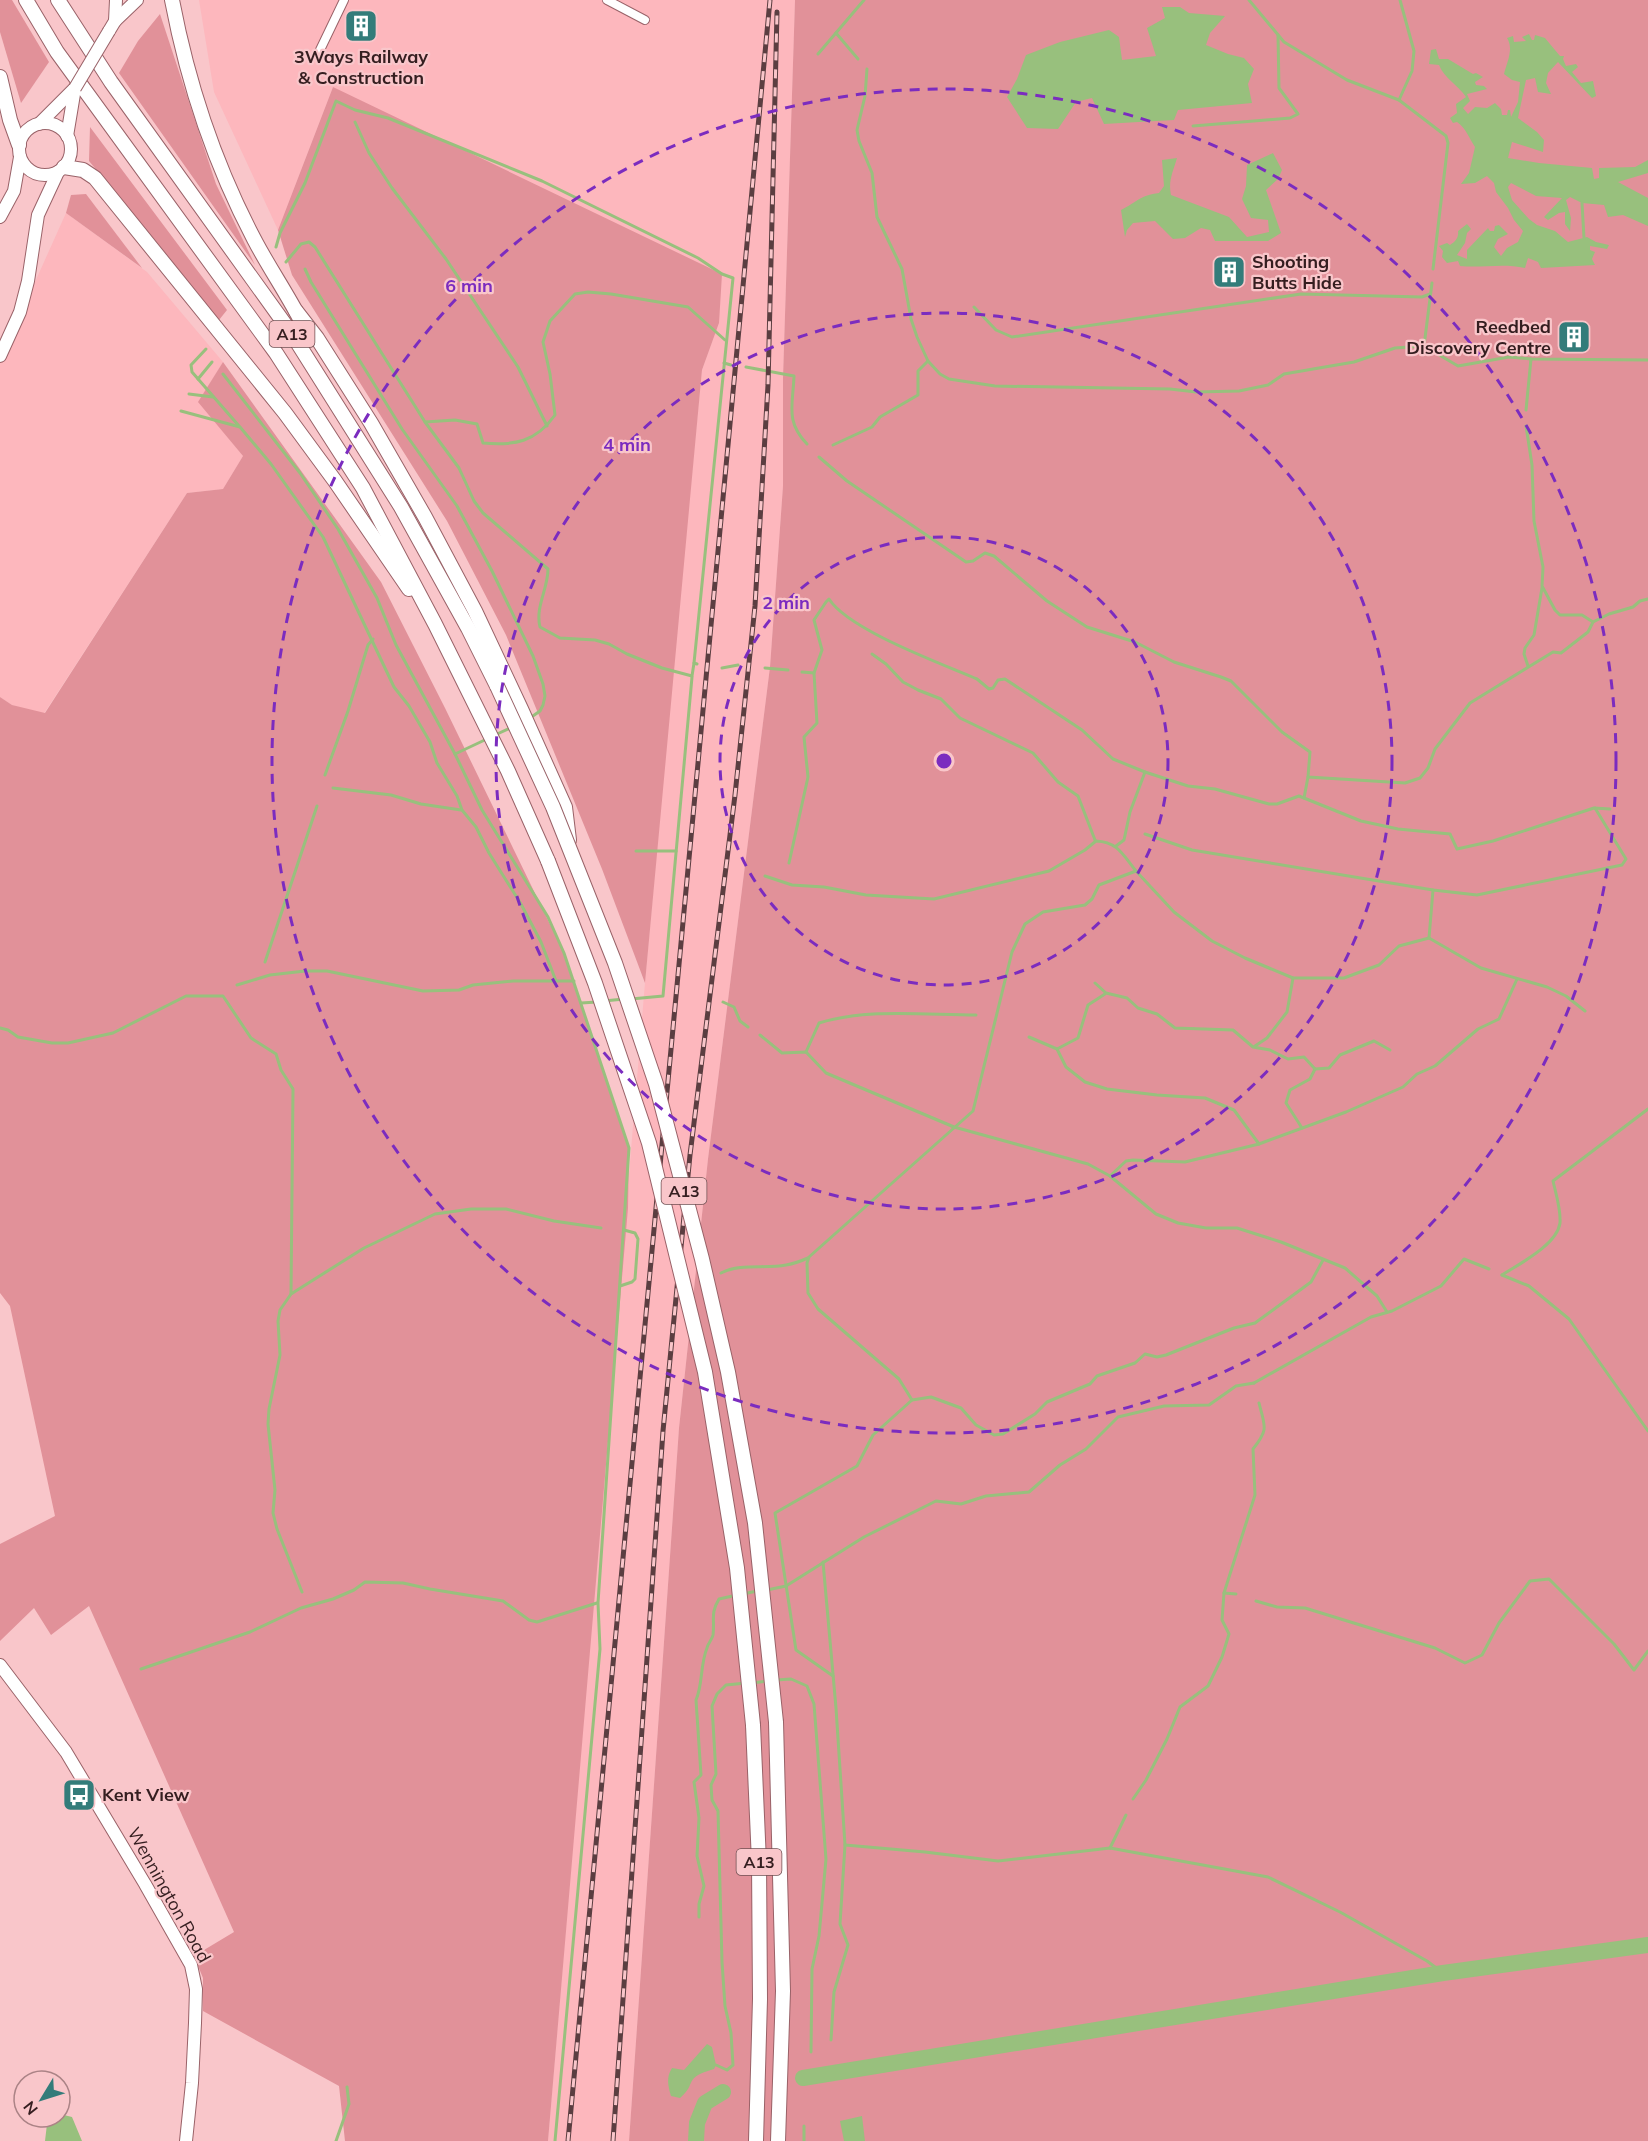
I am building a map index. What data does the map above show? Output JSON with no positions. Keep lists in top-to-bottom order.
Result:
{
  "streets": {
    "highway": ["A13"],
    "main road": ["Wennington Road"]
  },
  "places": {
    "building": ["3Ways Railway & Construction", "Shooting Butts Hide", "Reedbed Discovery Centre"],
    "bus stop": ["Kent View"]
  },
  "north": "bottom left",
  "rings": ["6 min", "4 min", "2 min"]
}
